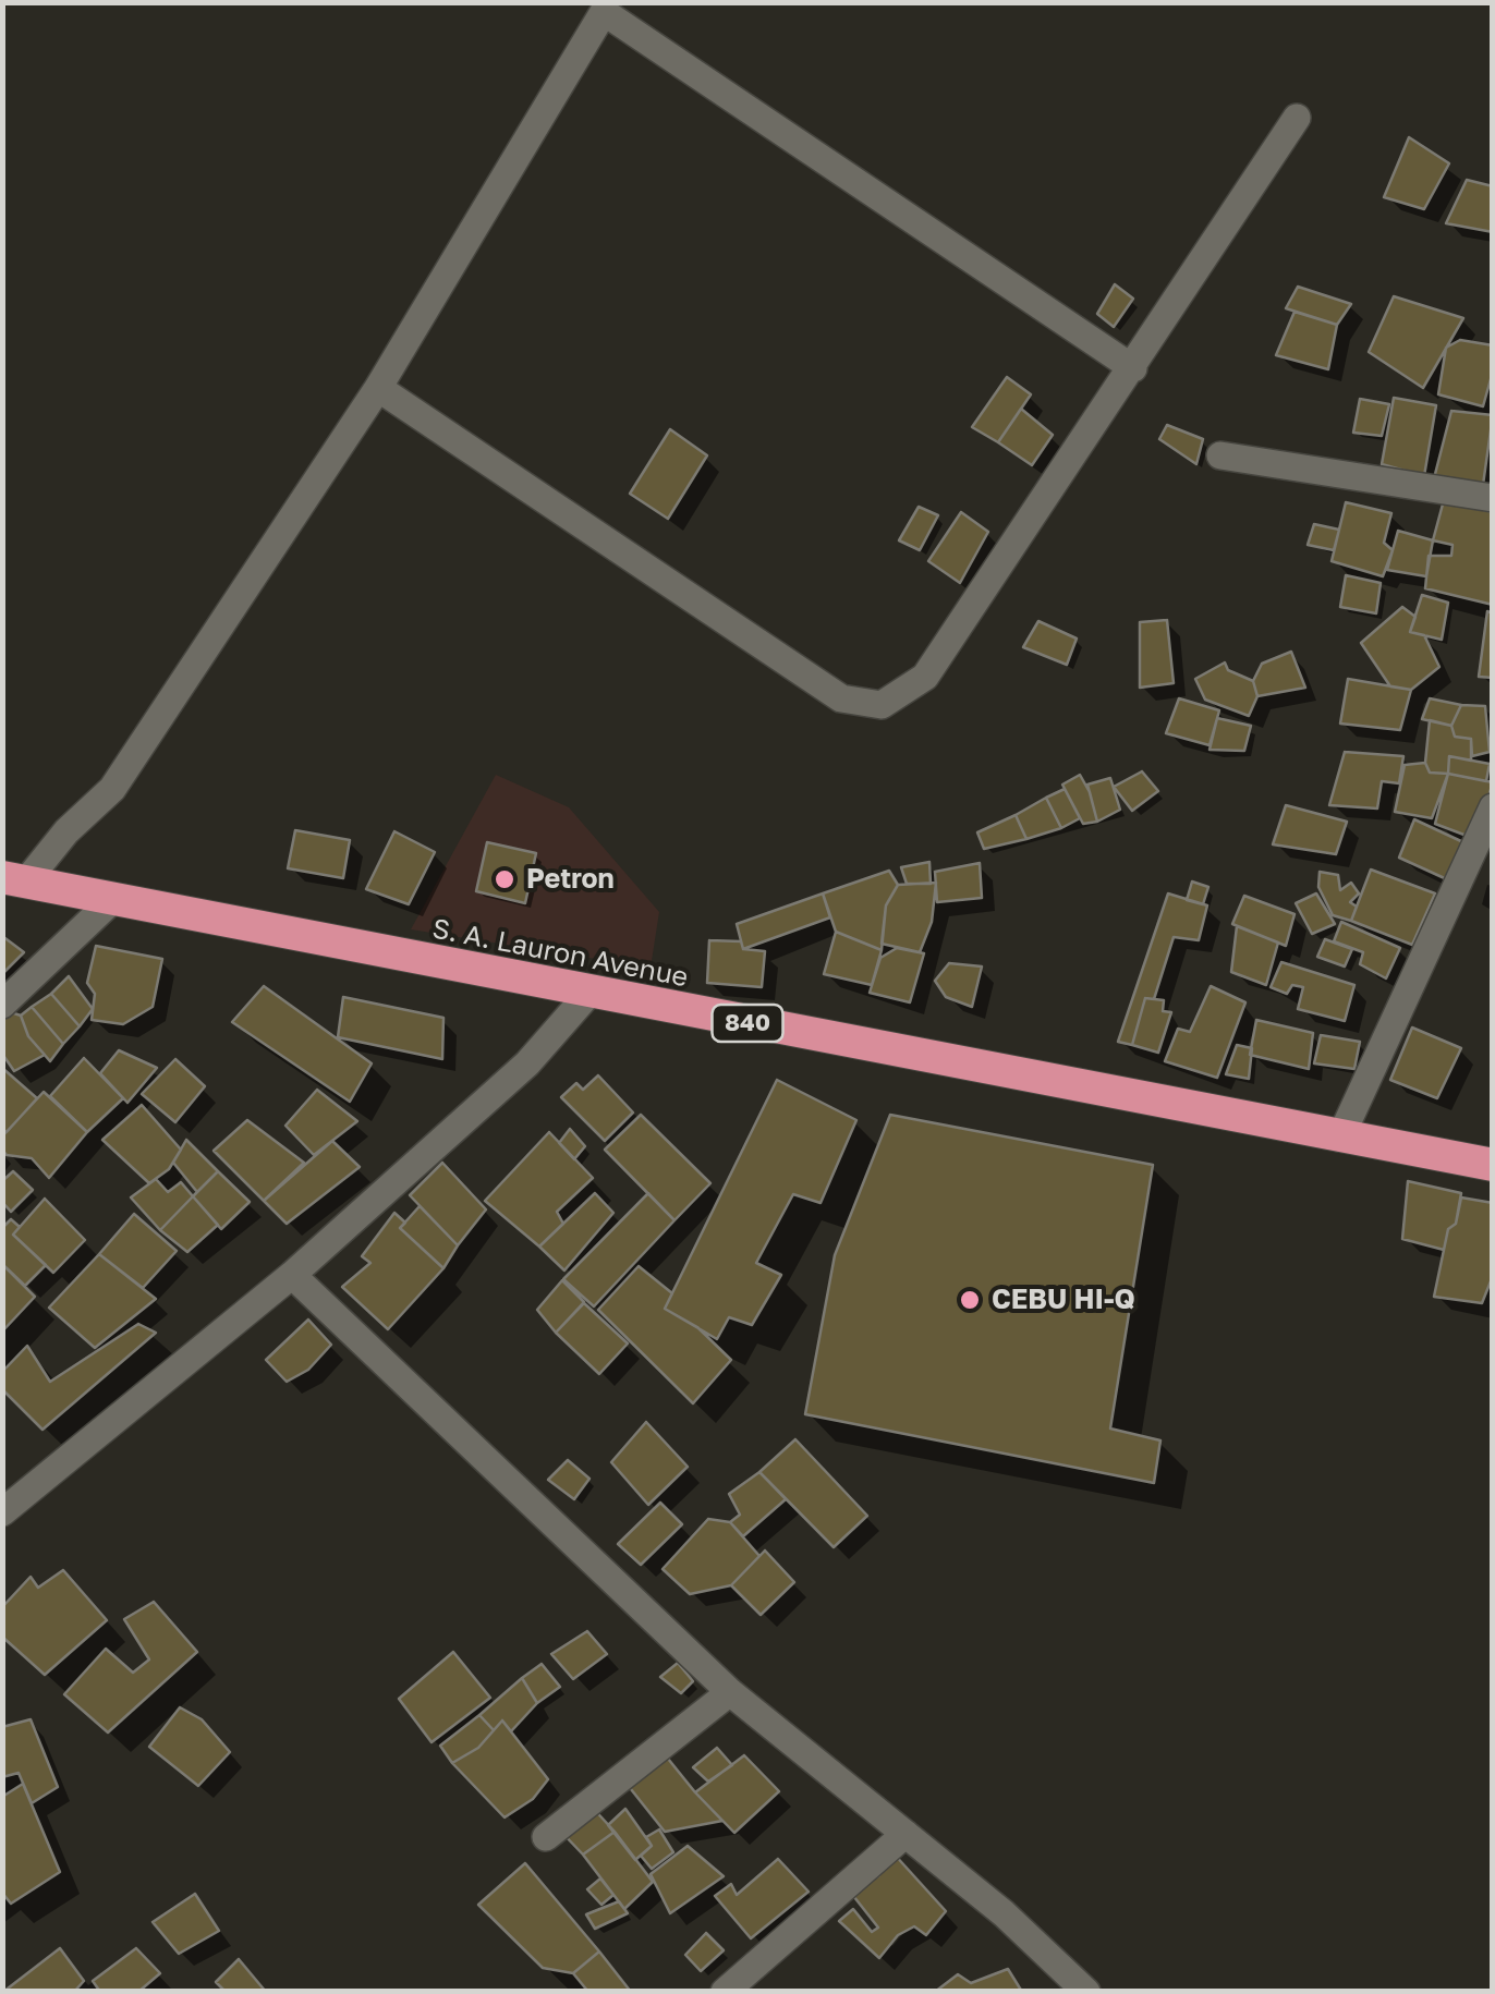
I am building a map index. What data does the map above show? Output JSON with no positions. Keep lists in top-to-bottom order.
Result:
{
  "streets": {
    "highway": ["S. A. Lauron Avenue", "840"]
  },
  "places": ["Petron", "CEBU HI-Q"]
}
